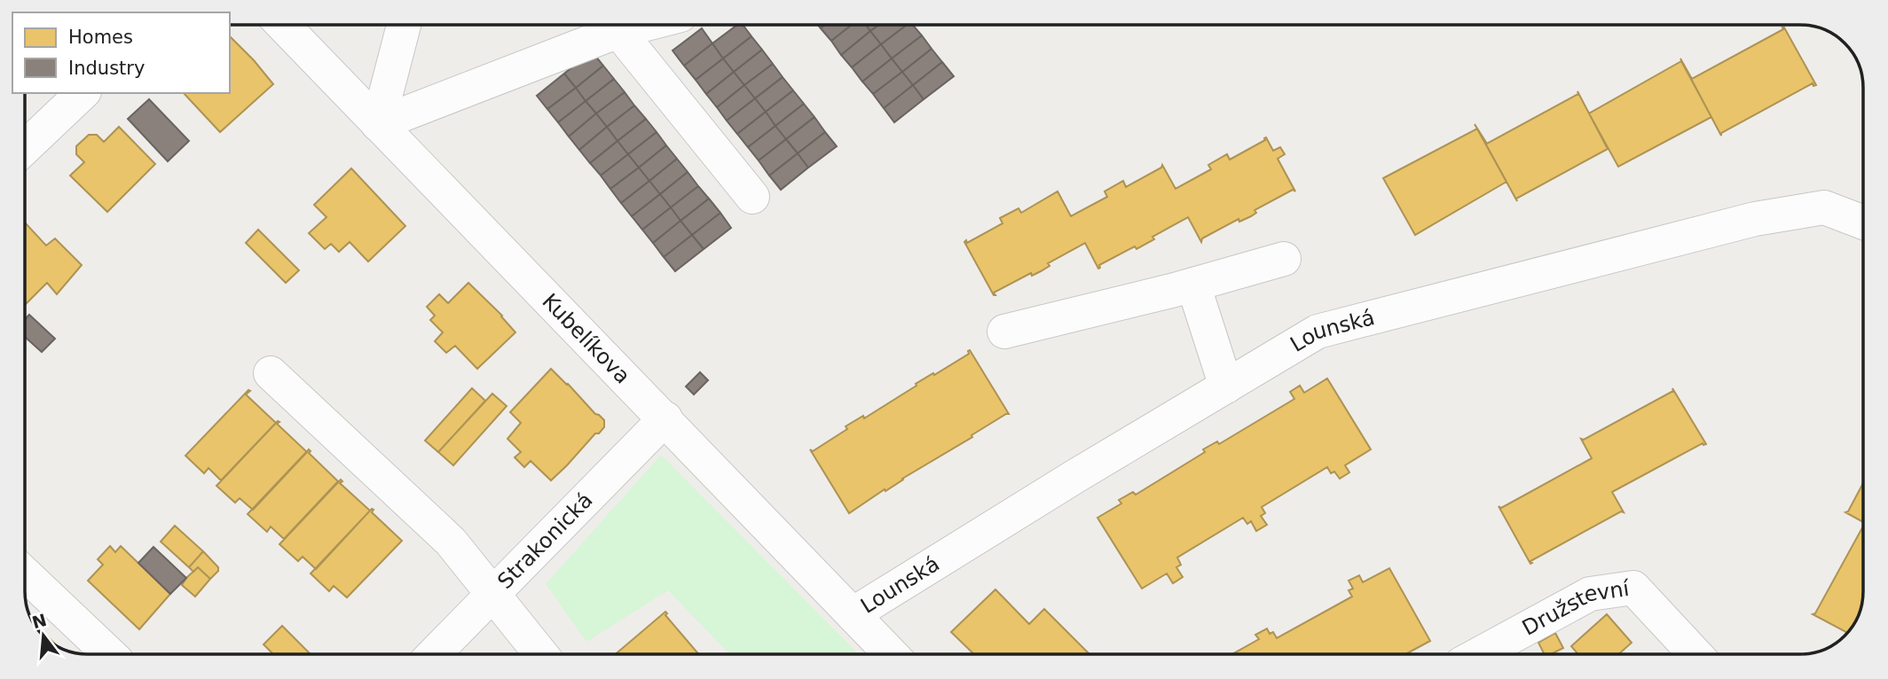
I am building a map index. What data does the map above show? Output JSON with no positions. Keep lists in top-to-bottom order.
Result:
{
  "streets": {
    "street": [
      "Lounská",
      "Kubelíkova",
      "Strakonická",
      "Družstevní"
    ]
  },
  "crossings": [
    ["Lounská", "Kubelíkova"],
    ["Kubelíkova", "Strakonická"]
  ],
  "legend": ["Homes", "Industry"],
  "north": "top"
}
